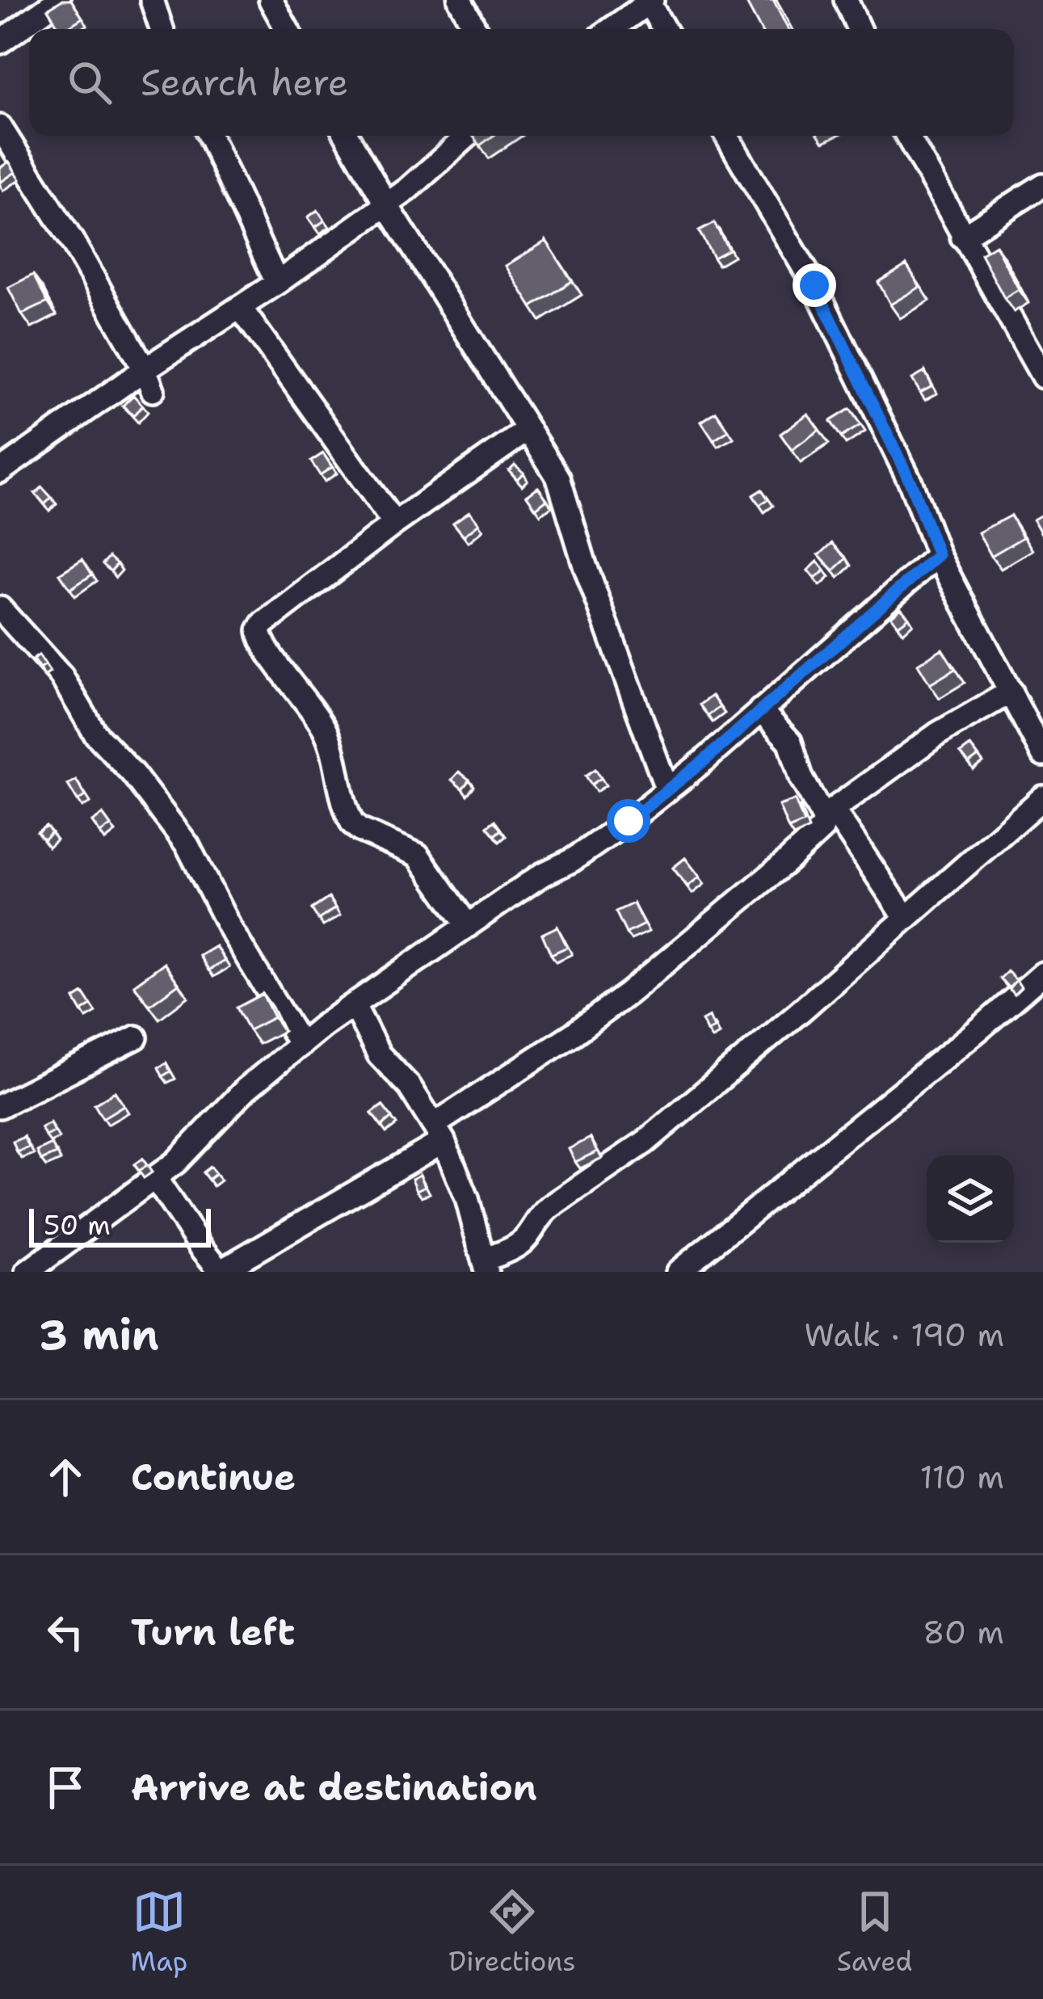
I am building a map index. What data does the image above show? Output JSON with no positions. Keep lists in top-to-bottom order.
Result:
{
  "scale_bar": "50 m",
  "page": {
    "search": "Search here",
    "scale": "50 m",
    "heading": ["3 min", "Walk · 190 m"],
    "list": [
      ["Continue", "110 m"],
      ["Turn left", "80 m"],
      "Arrive at destination"
    ],
    "nav": ["Map", "Directions", "Saved"]
  }
}
